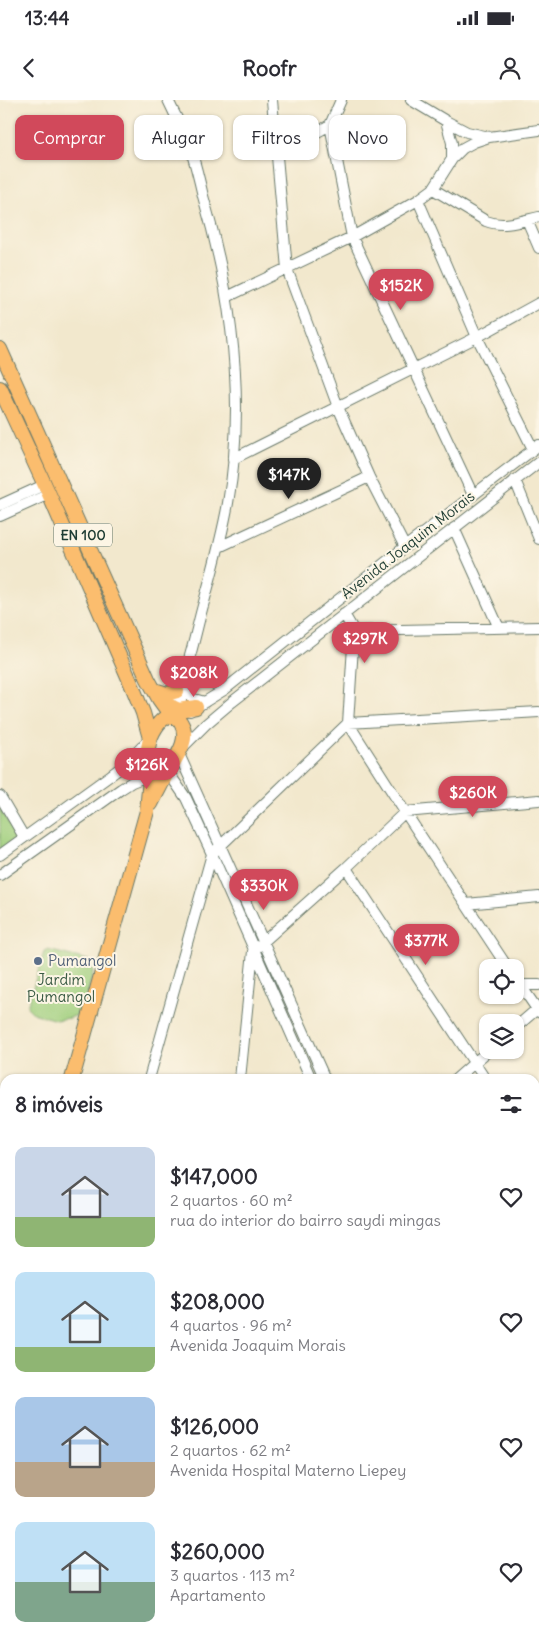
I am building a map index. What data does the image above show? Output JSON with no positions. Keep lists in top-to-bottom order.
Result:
{
  "streets": {
    "main road": ["EN 100"],
    "street": ["Avenida Joaquim Morais"]
  },
  "crossings": [
    ["EN 100", "Avenida Joaquim Morais"]
  ],
  "parks": ["Jardim Pumangol"],
  "places": ["Pumangol"],
  "page": {
    "status": "13:44",
    "header": "Roofr",
    "chip": [
      "Comprar",
      "Alugar",
      "Filtros",
      "Novo"
    ],
    "price": [
      "$152K",
      "$147K",
      "$297K",
      "$208K",
      "$126K",
      "$260K",
      "$330K",
      "$377K"
    ],
    "heading": "8 imóveis",
    "list": [
      {
        "name": "$147,000",
        "note": "2 quartos · 60 m² · rua do interior do bairro saydi mingas"
      },
      {
        "name": "$208,000",
        "note": "4 quartos · 96 m² · Avenida Joaquim Morais"
      },
      {
        "name": "$126,000",
        "note": "2 quartos · 62 m² · Avenida Hospital Materno Liepey"
      },
      {
        "name": "$260,000",
        "note": "3 quartos · 113 m² · Apartamento"
      }
    ]
  }
}
